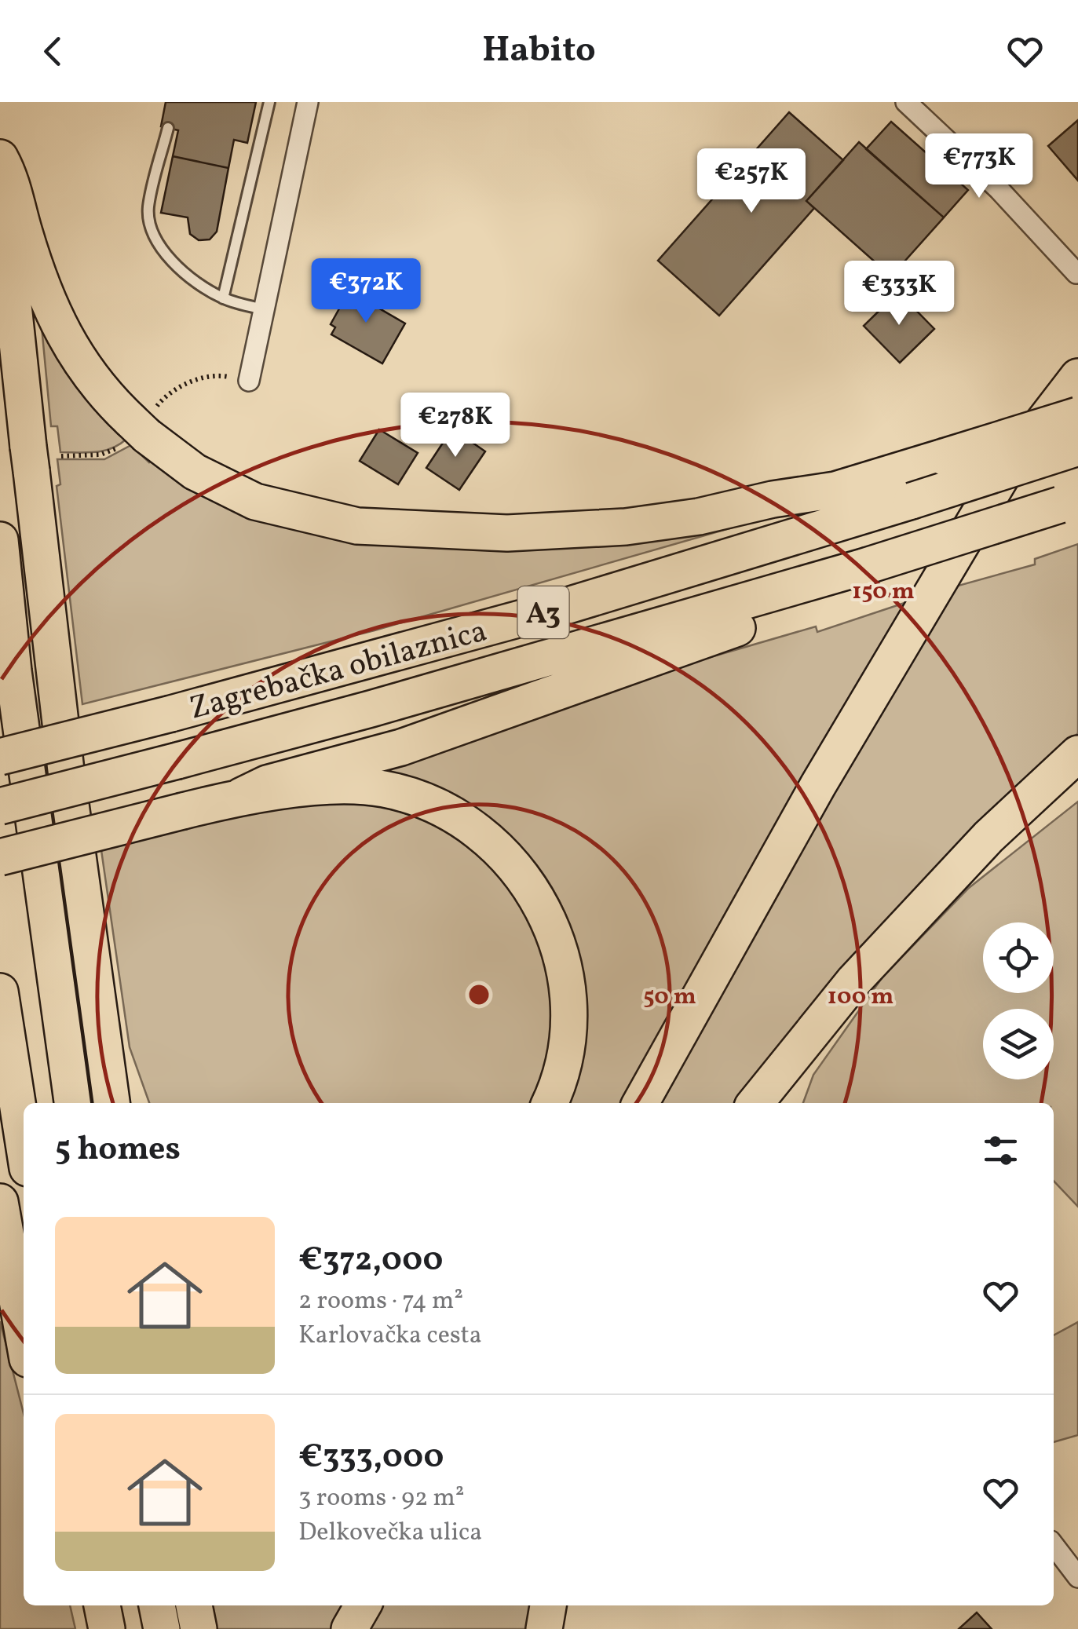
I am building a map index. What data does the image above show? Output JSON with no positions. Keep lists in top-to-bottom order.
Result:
{
  "streets": {
    "highway": ["A3", "Zagrebačka obilaznica"]
  },
  "page": {
    "header": "Habito",
    "price": [
      "€773K",
      "€257K",
      "€372K",
      "€333K",
      "€278K"
    ],
    "heading": "5 homes",
    "list": [
      {
        "name": "€372,000",
        "note": "2 rooms · 74 m² · Karlovačka cesta"
      },
      {
        "name": "€333,000",
        "note": "3 rooms · 92 m² · Delkovečka ulica"
      }
    ]
  },
  "rings": ["150 m", "50 m", "100 m"]
}
